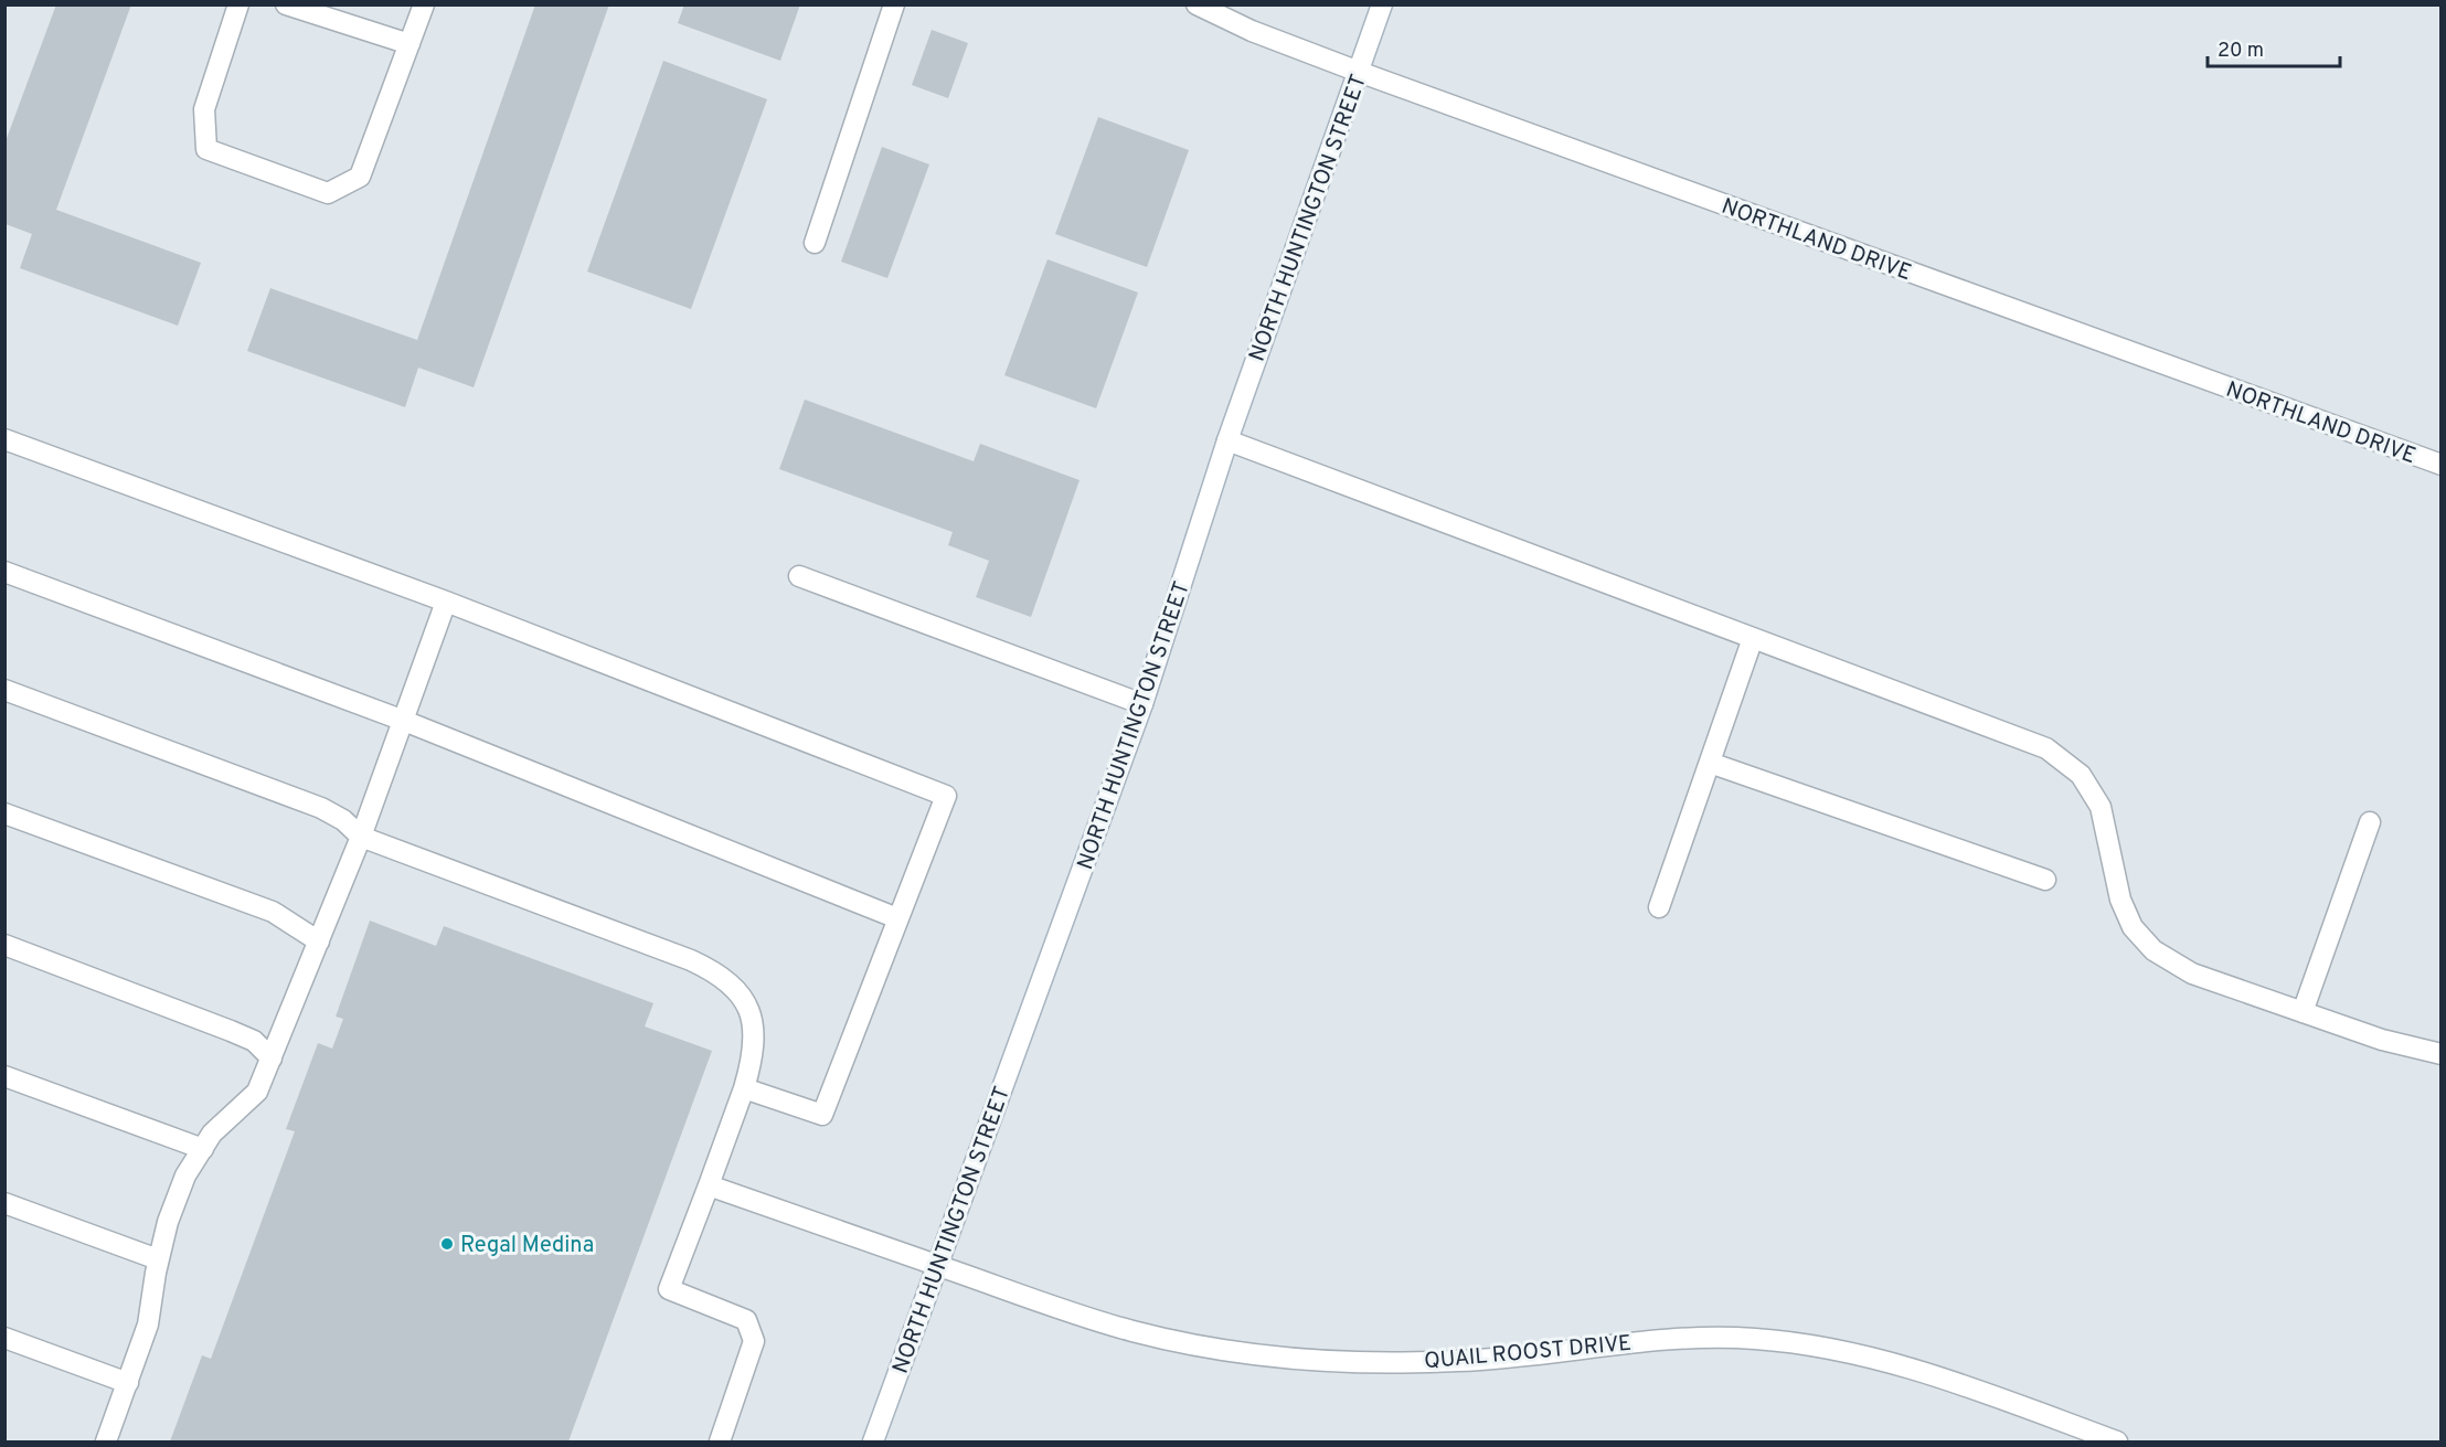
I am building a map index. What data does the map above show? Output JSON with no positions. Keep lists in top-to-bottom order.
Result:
{
  "streets": {
    "street": ["NORTH HUNTINGTON STREET", "NORTHLAND DRIVE", "QUAIL ROOST DRIVE"]
  },
  "crossings": [
    ["NORTH HUNTINGTON STREET", "NORTHLAND DRIVE"],
    ["NORTH HUNTINGTON STREET", "QUAIL ROOST DRIVE"]
  ],
  "places": ["Regal Medina"],
  "scale_bar": "20 m"
}
